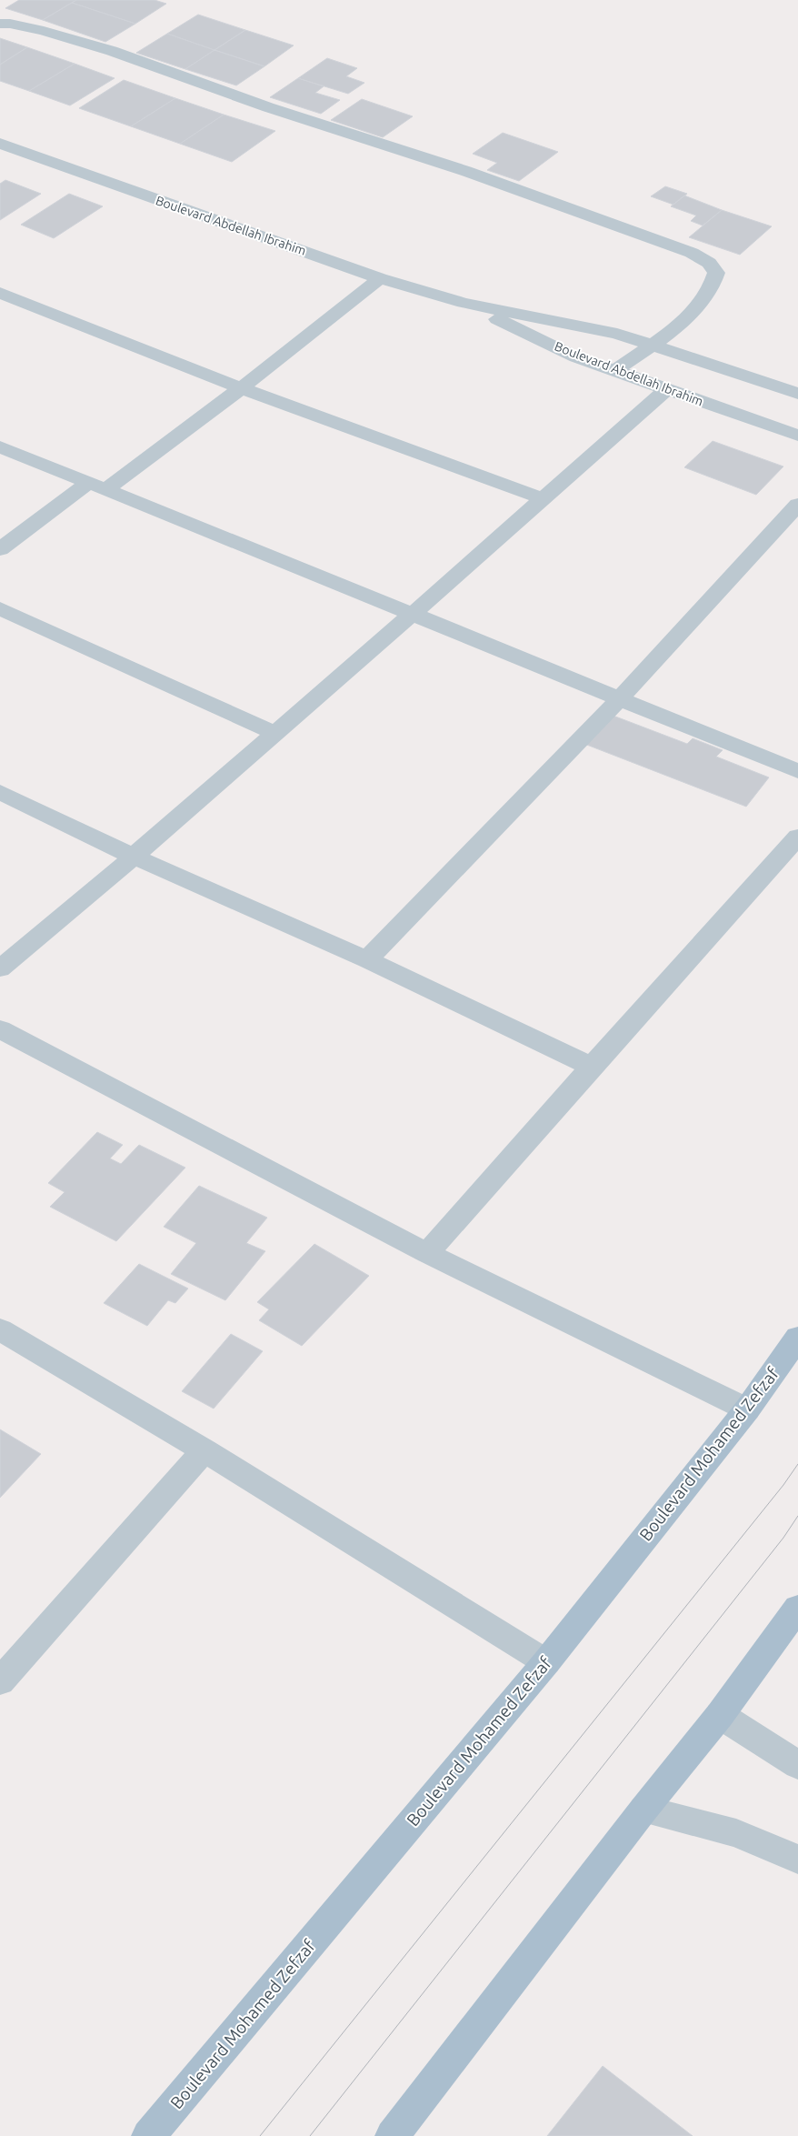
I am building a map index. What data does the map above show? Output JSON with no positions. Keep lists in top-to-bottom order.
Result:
{
  "streets": {
    "main road": ["Boulevard Mohamed Zefzaf"],
    "street": ["Boulevard Abdellah Ibrahim"]
  }
}
